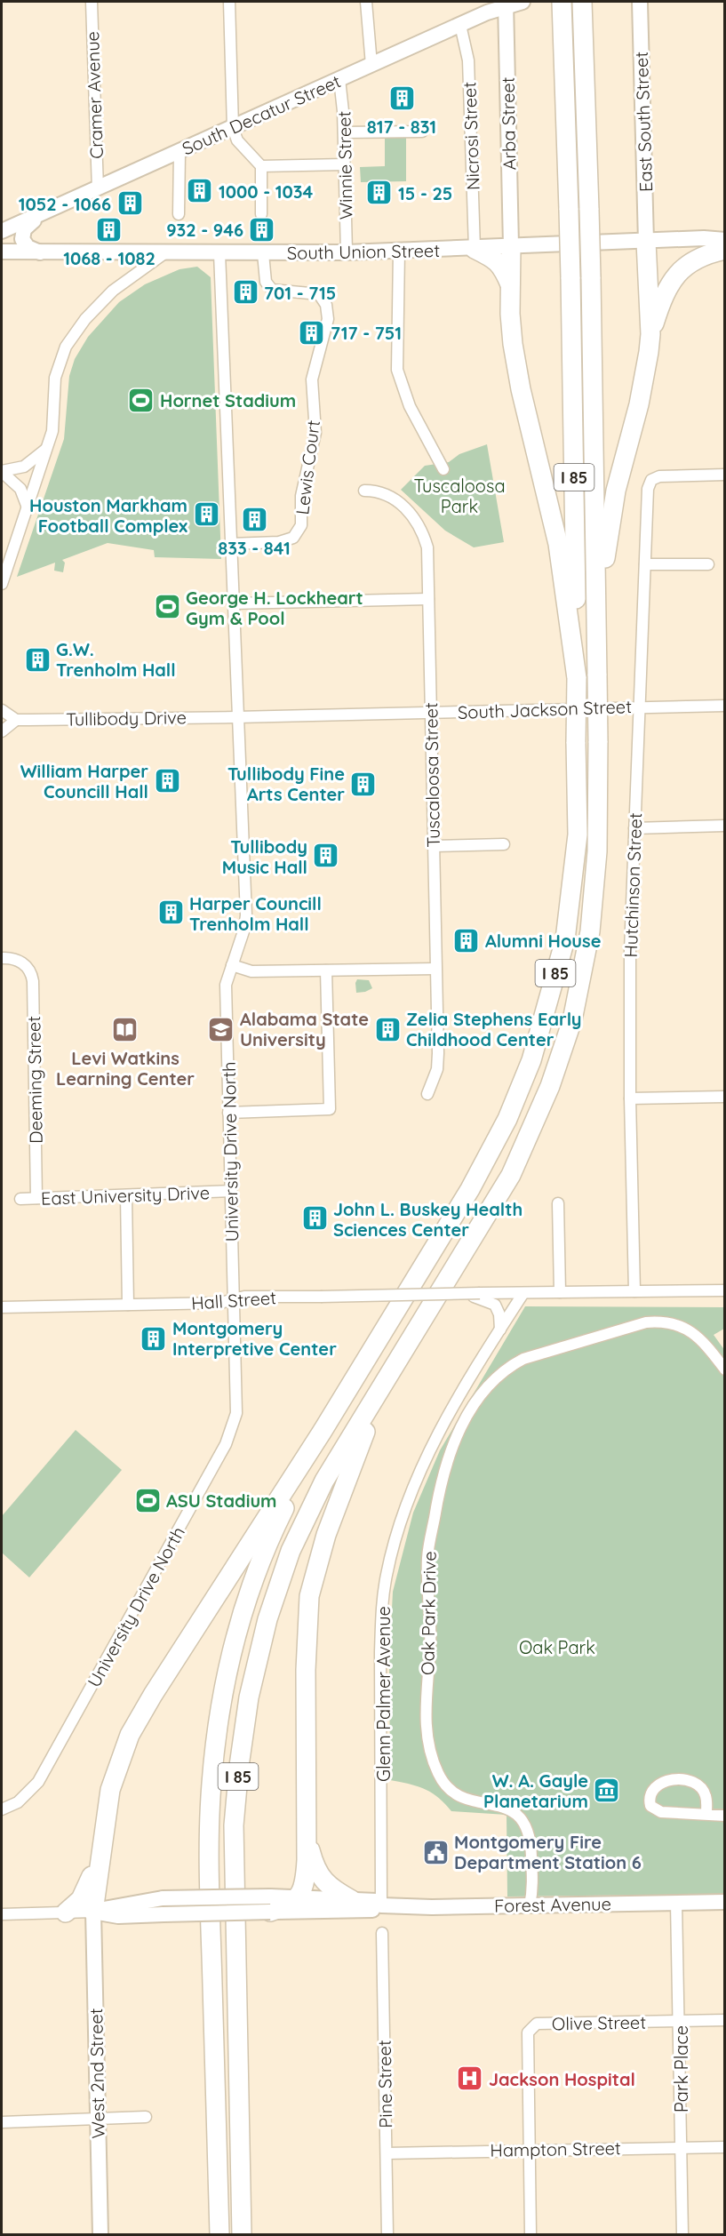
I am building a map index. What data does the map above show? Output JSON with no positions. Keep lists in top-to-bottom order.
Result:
{
  "streets": {
    "highway": ["I 85"],
    "main road": [
      "South Decatur Street",
      "East South Street",
      "Arba Street",
      "South Union Street",
      "Forest Avenue",
      "West 2nd Street"
    ],
    "street": [
      "Cramer Avenue",
      "Nicrosi Street",
      "Winnie Street",
      "Lewis Court",
      "South Jackson Street",
      "Tullibody Drive",
      "Tuscaloosa Street",
      "Hutchinson Street",
      "Deeming Street",
      "University Drive North",
      "East University Drive",
      "Hall Street",
      "Oak Park Drive",
      "Glenn Palmer Avenue",
      "Olive Street",
      "Park Place",
      "Pine Street",
      "Hampton Street"
    ]
  },
  "crossings": [
    ["Cramer Avenue", "South Decatur Street"],
    ["South Decatur Street", "Arba Street"],
    ["South Decatur Street", "Nicrosi Street"],
    ["South Decatur Street", "Winnie Street"],
    ["East South Street", "South Union Street"],
    ["Arba Street", "South Union Street"],
    ["Nicrosi Street", "South Union Street"],
    ["Winnie Street", "South Union Street"],
    ["South Union Street", "Lewis Court"],
    ["South Union Street", "University Drive North"],
    ["Lewis Court", "University Drive North"],
    ["South Jackson Street", "Tullibody Drive"],
    ["South Jackson Street", "Tuscaloosa Street"],
    ["South Jackson Street", "Hutchinson Street"],
    ["South Jackson Street", "University Drive North"],
    ["Tullibody Drive", "University Drive North"],
    ["Hutchinson Street", "Hall Street"],
    ["Deeming Street", "East University Drive"],
    ["University Drive North", "East University Drive"],
    ["University Drive North", "Hall Street"],
    ["Hall Street", "Glenn Palmer Avenue"],
    ["Oak Park Drive", "Forest Avenue"],
    ["Glenn Palmer Avenue", "Forest Avenue"],
    ["Forest Avenue", "Park Place"],
    ["Forest Avenue", "West 2nd Street"],
    ["Olive Street", "Park Place"],
    ["Olive Street", "Hampton Street"],
    ["Park Place", "Hampton Street"],
    ["Pine Street", "Hampton Street"]
  ],
  "parks": ["Tuscaloosa Park", "Oak Park"],
  "places": {
    "building": [
      "817 - 831",
      "1000 - 1034",
      "15 - 25",
      "1052 - 1066",
      "932 - 946",
      "1068 - 1082",
      "701 - 715",
      "717 - 751",
      "Houston Markham Football Complex",
      "833 - 841",
      "G.W. Trenholm Hall",
      "William Harper Councill Hall",
      "Tullibody Fine Arts Center",
      "Tullibody Music Hall",
      "Harper Councill Trenholm Hall",
      "Alumni House",
      "Zelia Stephens Early Childhood Center",
      "John L. Buskey Health Sciences Center",
      "Montgomery Interpretive Center"
    ],
    "sports": ["Hornet Stadium", "George H. Lockheart Gym & Pool", "ASU Stadium"],
    "school or university": ["Alabama State University"],
    "library": ["Levi Watkins Learning Center"],
    "museum": ["W. A. Gayle Planetarium"],
    "public building": ["Montgomery Fire Department Station 6"],
    "hospital": ["Jackson Hospital"]
  }
}
